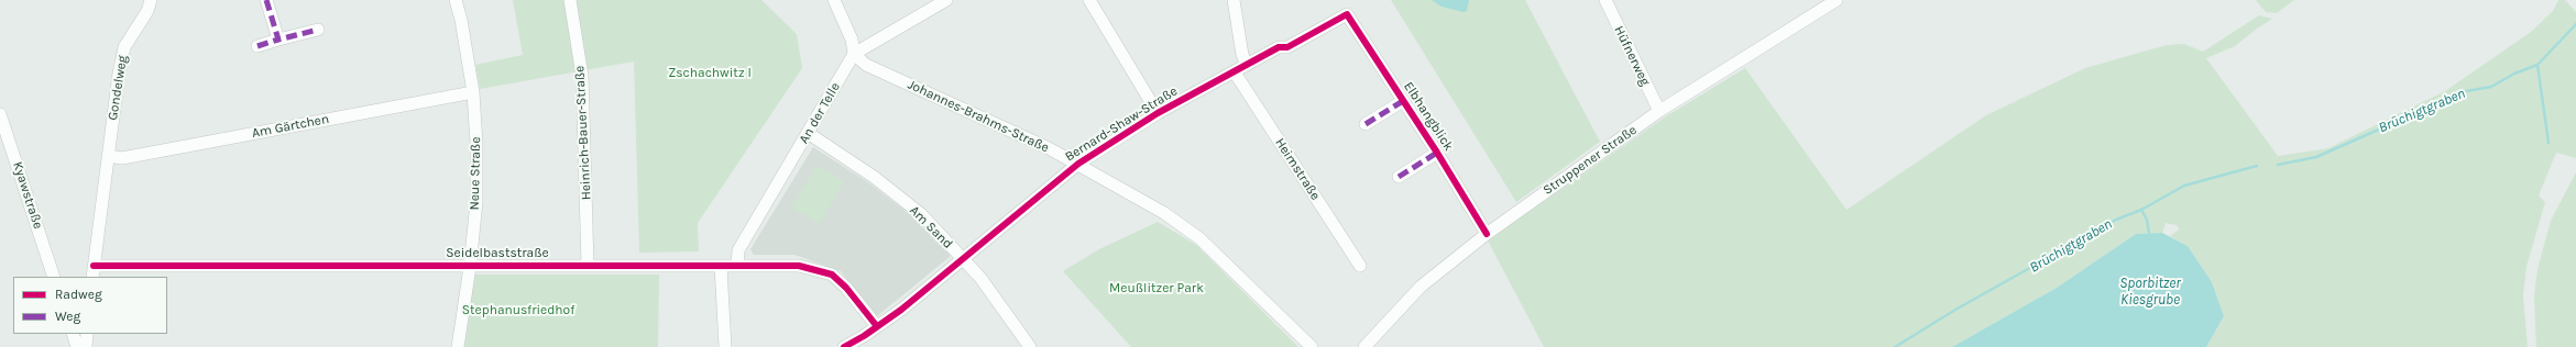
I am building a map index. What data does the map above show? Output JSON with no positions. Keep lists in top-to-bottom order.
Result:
{
  "streets": {
    "street": [
      "Hüfnerweg",
      "Gondelweg",
      "An der Telle",
      "Johannes-Brahms-Straße",
      "Elbhangblick",
      "Bernard-Shaw-Straße",
      "Am Gärtchen",
      "Heinrich-Bauer-Straße",
      "Struppener Straße",
      "Heimstraße",
      "Neue Straße",
      "Kyawstraße",
      "Am Sand",
      "Seidelbaststraße"
    ]
  },
  "crossings": [
    ["Hüfnerweg", "Struppener Straße"],
    ["Gondelweg", "Am Gärtchen"],
    ["Gondelweg", "Seidelbaststraße"],
    ["An der Telle", "Johannes-Brahms-Straße"],
    ["An der Telle", "Am Sand"],
    ["An der Telle", "Seidelbaststraße"],
    ["Johannes-Brahms-Straße", "Bernard-Shaw-Straße"],
    ["Elbhangblick", "Bernard-Shaw-Straße"],
    ["Elbhangblick", "Struppener Straße"],
    ["Bernard-Shaw-Straße", "Heimstraße"],
    ["Bernard-Shaw-Straße", "Am Sand"],
    ["Bernard-Shaw-Straße", "Seidelbaststraße"],
    ["Am Gärtchen", "Neue Straße"],
    ["Heinrich-Bauer-Straße", "Seidelbaststraße"],
    ["Neue Straße", "Seidelbaststraße"]
  ],
  "water": ["Brüchigtgraben", "Sporbitzer Kiesgrube"],
  "parks": ["Zschachwitz I", "Meußlitzer Park", "Stephanusfriedhof"],
  "legend": ["Radweg", "Weg"]
}
